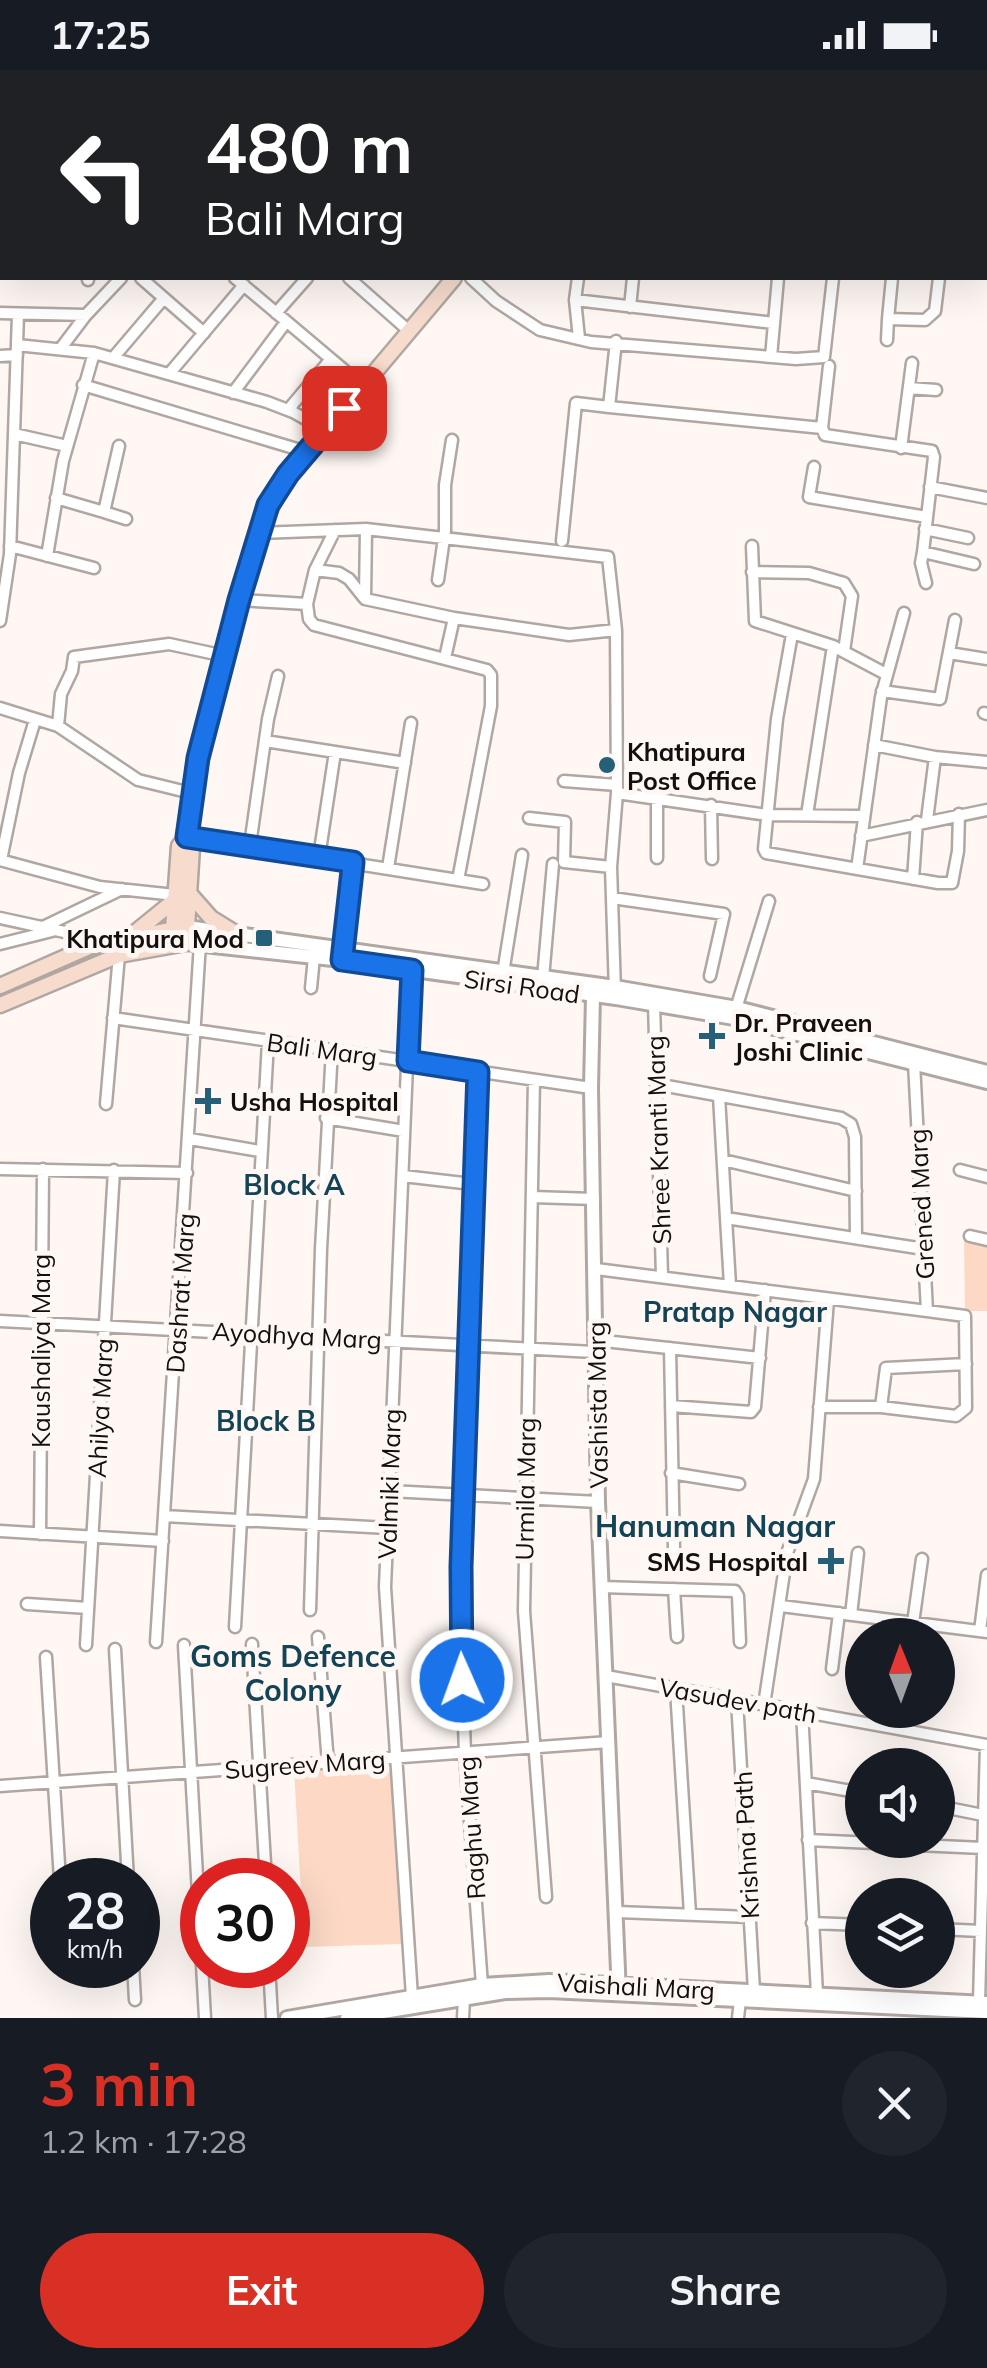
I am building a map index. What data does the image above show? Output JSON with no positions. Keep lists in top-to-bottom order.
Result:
{
  "streets": {
    "main road": ["Sirsi Road"],
    "street": [
      "Bali Marg",
      "Shree Kranti Marg",
      "Grened Marg",
      "Dashrat Marg",
      "Ayodhya Marg",
      "Kaushaliya Marg",
      "Vashista Marg",
      "Ahilya Marg",
      "Valmiki Marg",
      "Urmila Marg",
      "Vasudev path",
      "Sugreev Marg",
      "Raghu Marg",
      "Krishna Path",
      "Vaishali Marg"
    ]
  },
  "crossings": [
    ["Sirsi Road", "Shree Kranti Marg"],
    ["Sirsi Road", "Grened Marg"],
    ["Sirsi Road", "Dashrat Marg"],
    ["Sirsi Road", "Vashista Marg"],
    ["Sirsi Road", "Valmiki Marg"],
    ["Bali Marg", "Dashrat Marg"],
    ["Bali Marg", "Vashista Marg"],
    ["Bali Marg", "Valmiki Marg"],
    ["Bali Marg", "Urmila Marg"],
    ["Bali Marg", "Raghu Marg"],
    ["Shree Kranti Marg", "Grened Marg"],
    ["Grened Marg", "Vashista Marg"],
    ["Dashrat Marg", "Ayodhya Marg"],
    ["Ayodhya Marg", "Kaushaliya Marg"],
    ["Ayodhya Marg", "Vashista Marg"],
    ["Ayodhya Marg", "Ahilya Marg"],
    ["Ayodhya Marg", "Valmiki Marg"],
    ["Ayodhya Marg", "Urmila Marg"],
    ["Ayodhya Marg", "Raghu Marg"],
    ["Vashista Marg", "Vasudev path"],
    ["Vashista Marg", "Sugreev Marg"],
    ["Vashista Marg", "Vaishali Marg"],
    ["Valmiki Marg", "Sugreev Marg"],
    ["Valmiki Marg", "Vaishali Marg"],
    ["Urmila Marg", "Sugreev Marg"],
    ["Vasudev path", "Krishna Path"],
    ["Sugreev Marg", "Raghu Marg"],
    ["Raghu Marg", "Vaishali Marg"],
    ["Krishna Path", "Vaishali Marg"]
  ],
  "districts": [
    "Block A",
    "Pratap Nagar",
    "Block B",
    "Hanuman Nagar",
    "Goms Defence Colony"
  ],
  "places": {
    "other": ["Khatipura Post Office"],
    "transit": ["Khatipura Mod"],
    "health": ["Dr. Praveen Joshi Clinic", "Usha Hospital", "SMS Hospital"]
  },
  "north": "top",
  "page": {
    "status": "17:25",
    "turn": ["480 m", "Bali Marg"],
    "speed": "28 km/h",
    "limit": "30",
    "heading": ["3 min", "1.2 km · 17:28"],
    "buttons": ["Exit", "Share"]
  }
}
